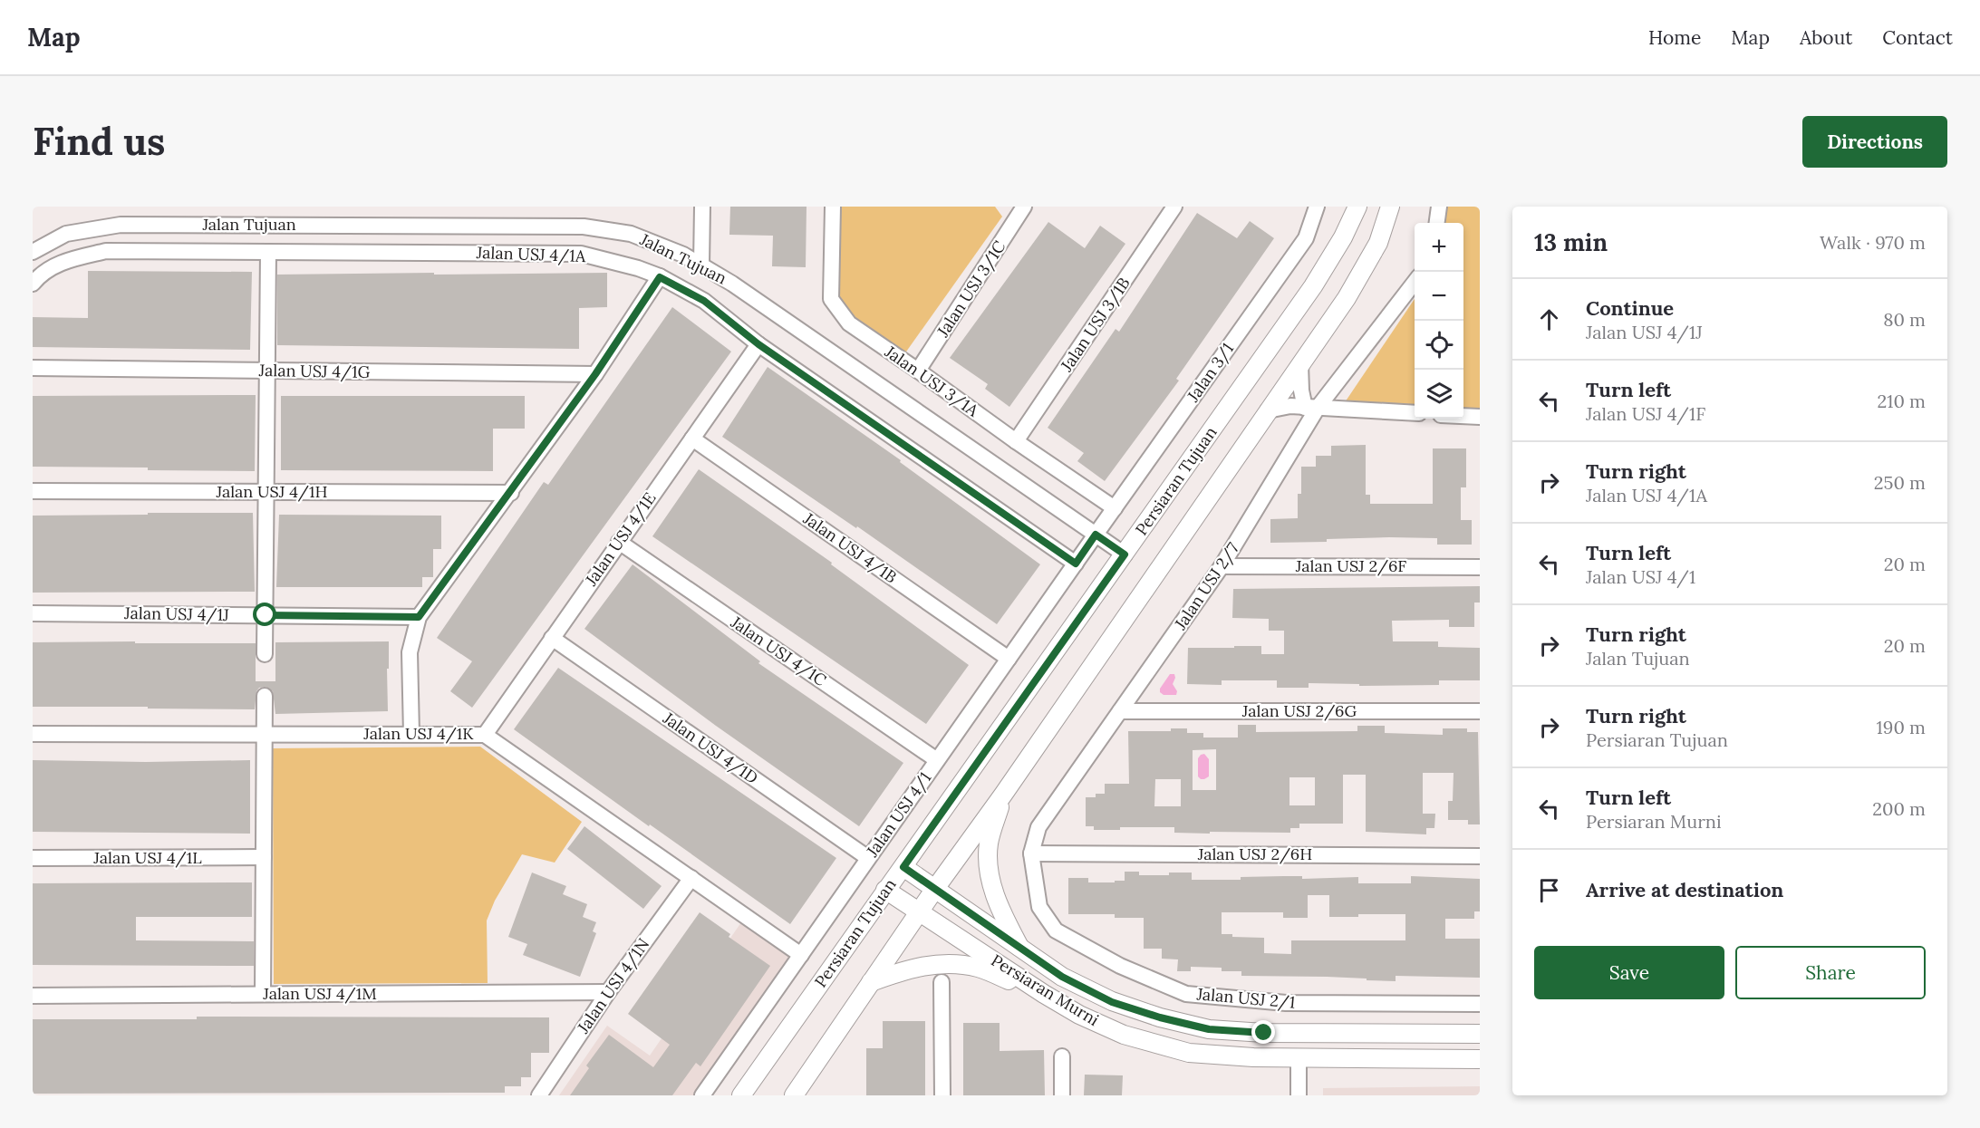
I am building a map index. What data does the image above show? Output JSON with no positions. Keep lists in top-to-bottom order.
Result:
{
  "streets": {
    "main road": ["Persiaran Tujuan", "Persiaran Murni"],
    "street": [
      "Jalan Tujuan",
      "Jalan USJ 4/1A",
      "Jalan USJ 3/1C",
      "Jalan USJ 3/1B",
      "Jalan USJ 4/1G",
      "Jalan 3/1",
      "Jalan USJ 3/1A",
      "Jalan USJ 4/1H",
      "Jalan USJ 4/1E",
      "Jalan USJ 4/1B",
      "Jalan USJ 2/6F",
      "Jalan USJ 2/7",
      "Jalan USJ 4/1J",
      "Jalan USJ 4/1C",
      "Jalan USJ 2/6G",
      "Jalan USJ 4/1K",
      "Jalan USJ 4/1D",
      "Jalan USJ 4/1",
      "Jalan USJ 2/6H",
      "Jalan USJ 4/1L",
      "Jalan USJ 4/1N",
      "Jalan USJ 4/1M",
      "Jalan USJ 2/1"
    ]
  },
  "crossings": [
    ["Jalan Tujuan", "Jalan 3/1"],
    ["Jalan Tujuan", "Persiaran Tujuan"],
    ["Jalan Tujuan", "Jalan USJ 4/1"],
    ["Jalan USJ 4/1A", "Jalan USJ 4/1E"],
    ["Jalan USJ 4/1A", "Jalan USJ 4/1"],
    ["Jalan USJ 3/1C", "Jalan USJ 3/1A"],
    ["Jalan USJ 3/1B", "Jalan USJ 3/1A"],
    ["Jalan 3/1", "Jalan USJ 3/1A"],
    ["Jalan 3/1", "Jalan USJ 4/1"],
    ["Persiaran Tujuan", "Persiaran Murni"],
    ["Jalan USJ 4/1E", "Jalan USJ 4/1B"],
    ["Jalan USJ 4/1E", "Jalan USJ 4/1C"],
    ["Jalan USJ 4/1E", "Jalan USJ 4/1K"],
    ["Jalan USJ 4/1E", "Jalan USJ 4/1D"],
    ["Jalan USJ 4/1B", "Jalan USJ 4/1"],
    ["Jalan USJ 2/6F", "Jalan USJ 2/7"],
    ["Jalan USJ 2/7", "Jalan USJ 2/6G"],
    ["Jalan USJ 2/7", "Jalan USJ 2/6H"],
    ["Jalan USJ 2/7", "Jalan USJ 2/1"],
    ["Jalan USJ 4/1C", "Jalan USJ 4/1"],
    ["Jalan USJ 4/1K", "Jalan USJ 4/1"],
    ["Jalan USJ 4/1K", "Jalan USJ 4/1N"],
    ["Jalan USJ 4/1D", "Jalan USJ 4/1"],
    ["Jalan USJ 4/1N", "Jalan USJ 4/1M"]
  ],
  "page": {
    "header": "Map",
    "nav": [
      "Home",
      "Map",
      "About",
      "Contact"
    ],
    "buttons": [
      "Directions",
      ["Save", "Share"]
    ],
    "title": "Find us",
    "heading": ["13 min", "Walk · 970 m"],
    "map_buttons": ["+", "−"],
    "list": [
      ["Continue", "Jalan USJ 4/1J", "80 m"],
      ["Turn left", "Jalan USJ 4/1F", "210 m"],
      ["Turn right", "Jalan USJ 4/1A", "250 m"],
      ["Turn left", "Jalan USJ 4/1", "20 m"],
      ["Turn right", "Jalan Tujuan", "20 m"],
      ["Turn right", "Persiaran Tujuan", "190 m"],
      ["Turn left", "Persiaran Murni", "200 m"],
      "Arrive at destination"
    ]
  }
}
